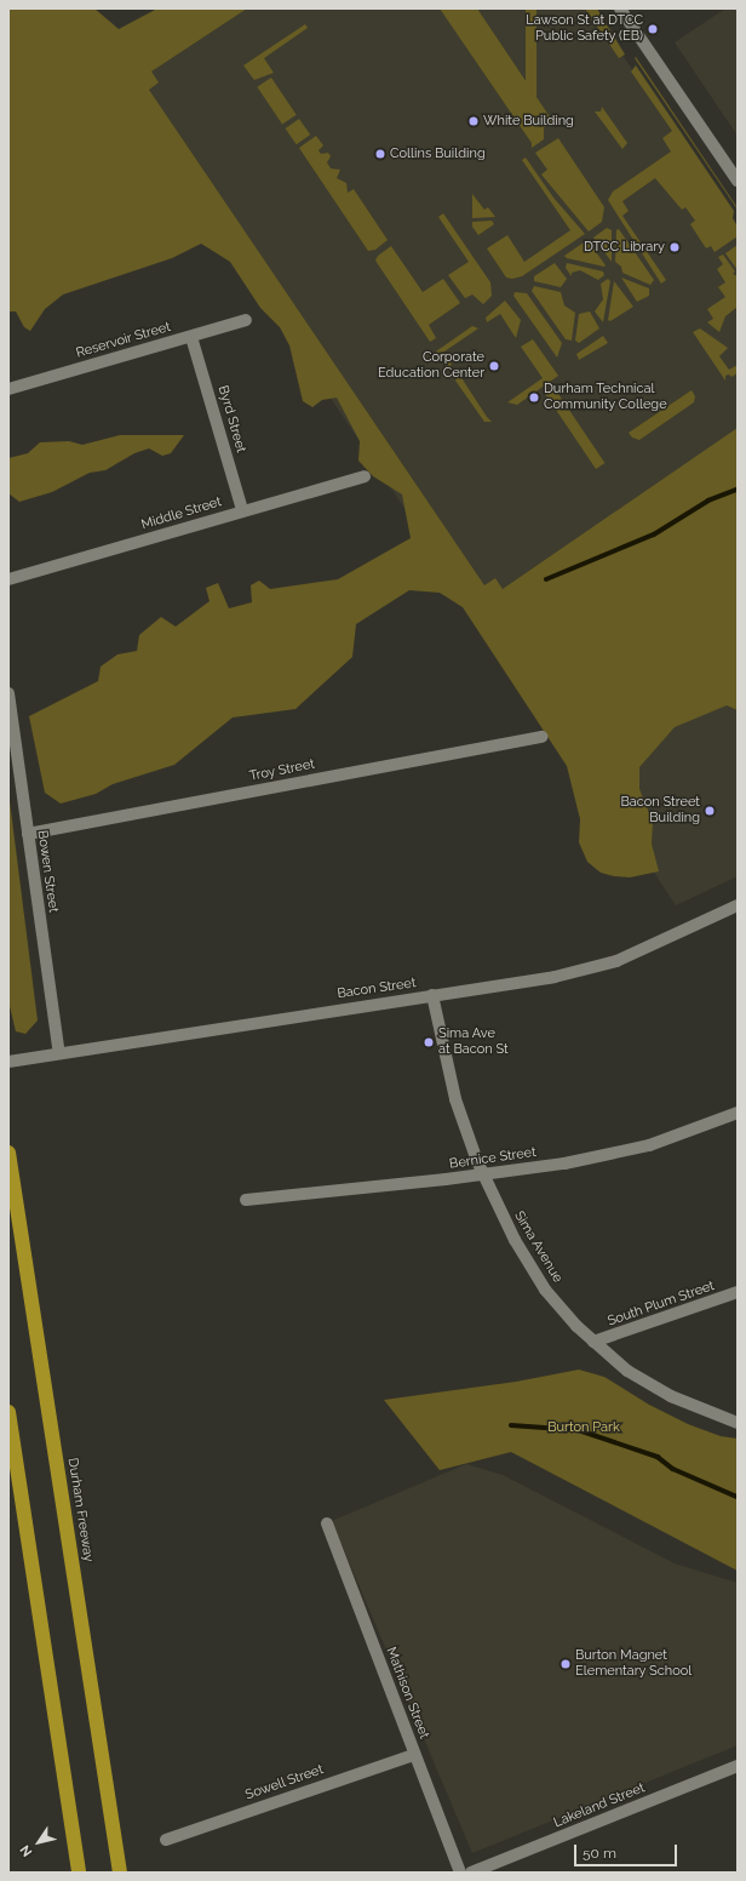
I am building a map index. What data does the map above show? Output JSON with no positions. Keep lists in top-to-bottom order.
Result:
{
  "streets": {
    "highway": ["Durham Freeway"],
    "street": [
      "Reservoir Street",
      "Byrd Street",
      "Middle Street",
      "Troy Street",
      "Bowen Street",
      "Bacon Street",
      "Bernice Street",
      "Sima Avenue",
      "South Plum Street",
      "Mathison Street",
      "Sowell Street",
      "Lakeland Street"
    ]
  },
  "crossings": [
    ["Reservoir Street", "Byrd Street"],
    ["Byrd Street", "Middle Street"],
    ["Troy Street", "Bowen Street"],
    ["Bowen Street", "Bacon Street"],
    ["Bacon Street", "Sima Avenue"],
    ["Bernice Street", "Sima Avenue"],
    ["Sima Avenue", "South Plum Street"],
    ["Mathison Street", "Sowell Street"]
  ],
  "parks": ["Burton Park"],
  "places": [
    "Lawson St at DTCC Public Safety (EB)",
    "White Building",
    "Collins Building",
    "DTCC Library",
    "Corporate Education Center",
    "Durham Technical Community College",
    "Bacon Street Building",
    "Sima Ave at Bacon St",
    "Burton Magnet Elementary School"
  ],
  "scale_bar": "50 m",
  "north": "bottom left"
}
